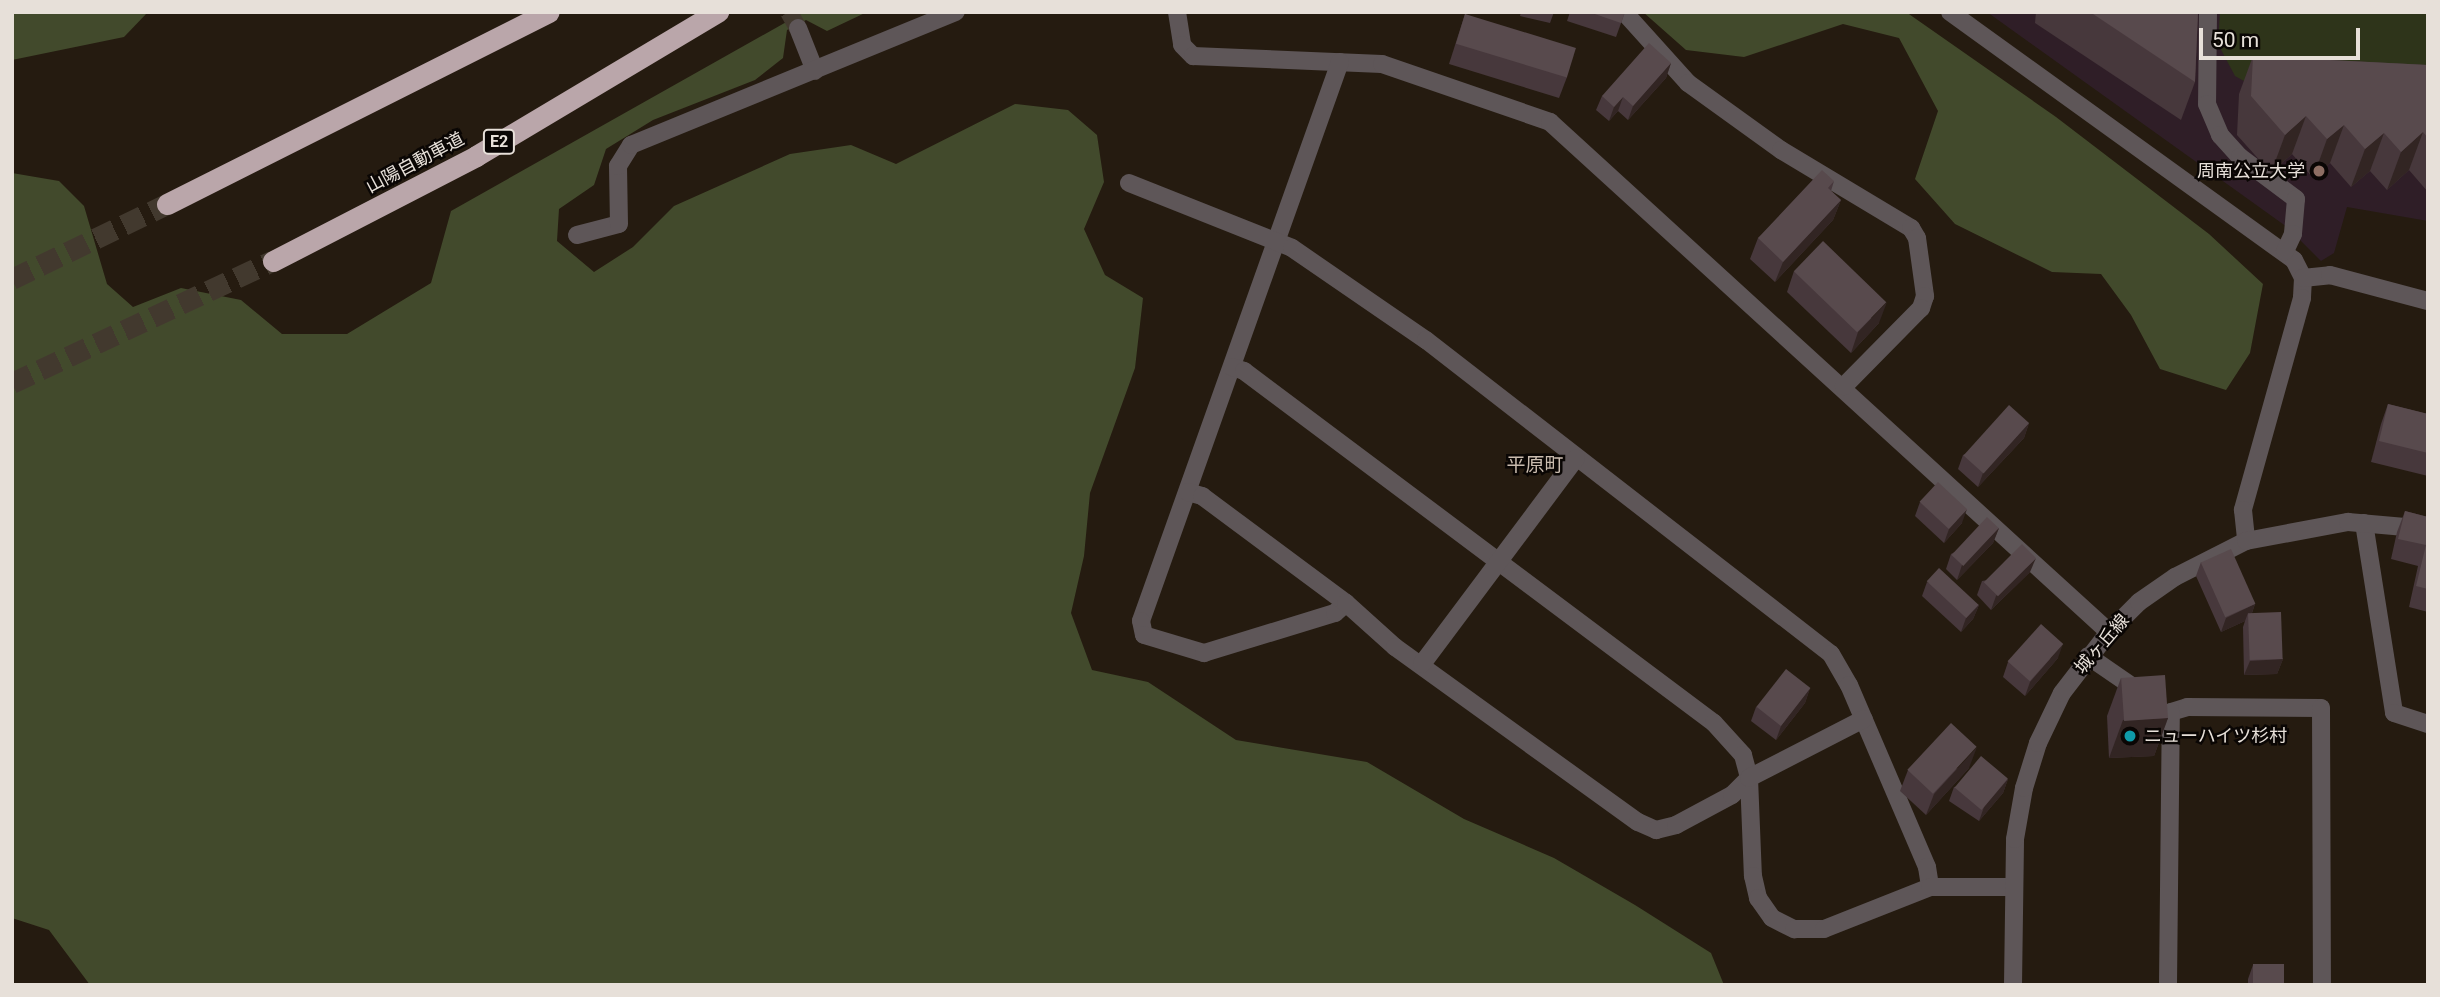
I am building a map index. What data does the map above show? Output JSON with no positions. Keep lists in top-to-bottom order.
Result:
{
  "streets": {
    "highway": ["E2", "山陽自動車道"],
    "street": ["城ヶ丘線"]
  },
  "districts": ["平原町"],
  "places": ["周南公立大学", "ニューハイツ杉村"],
  "scale_bar": "50 m"
}
